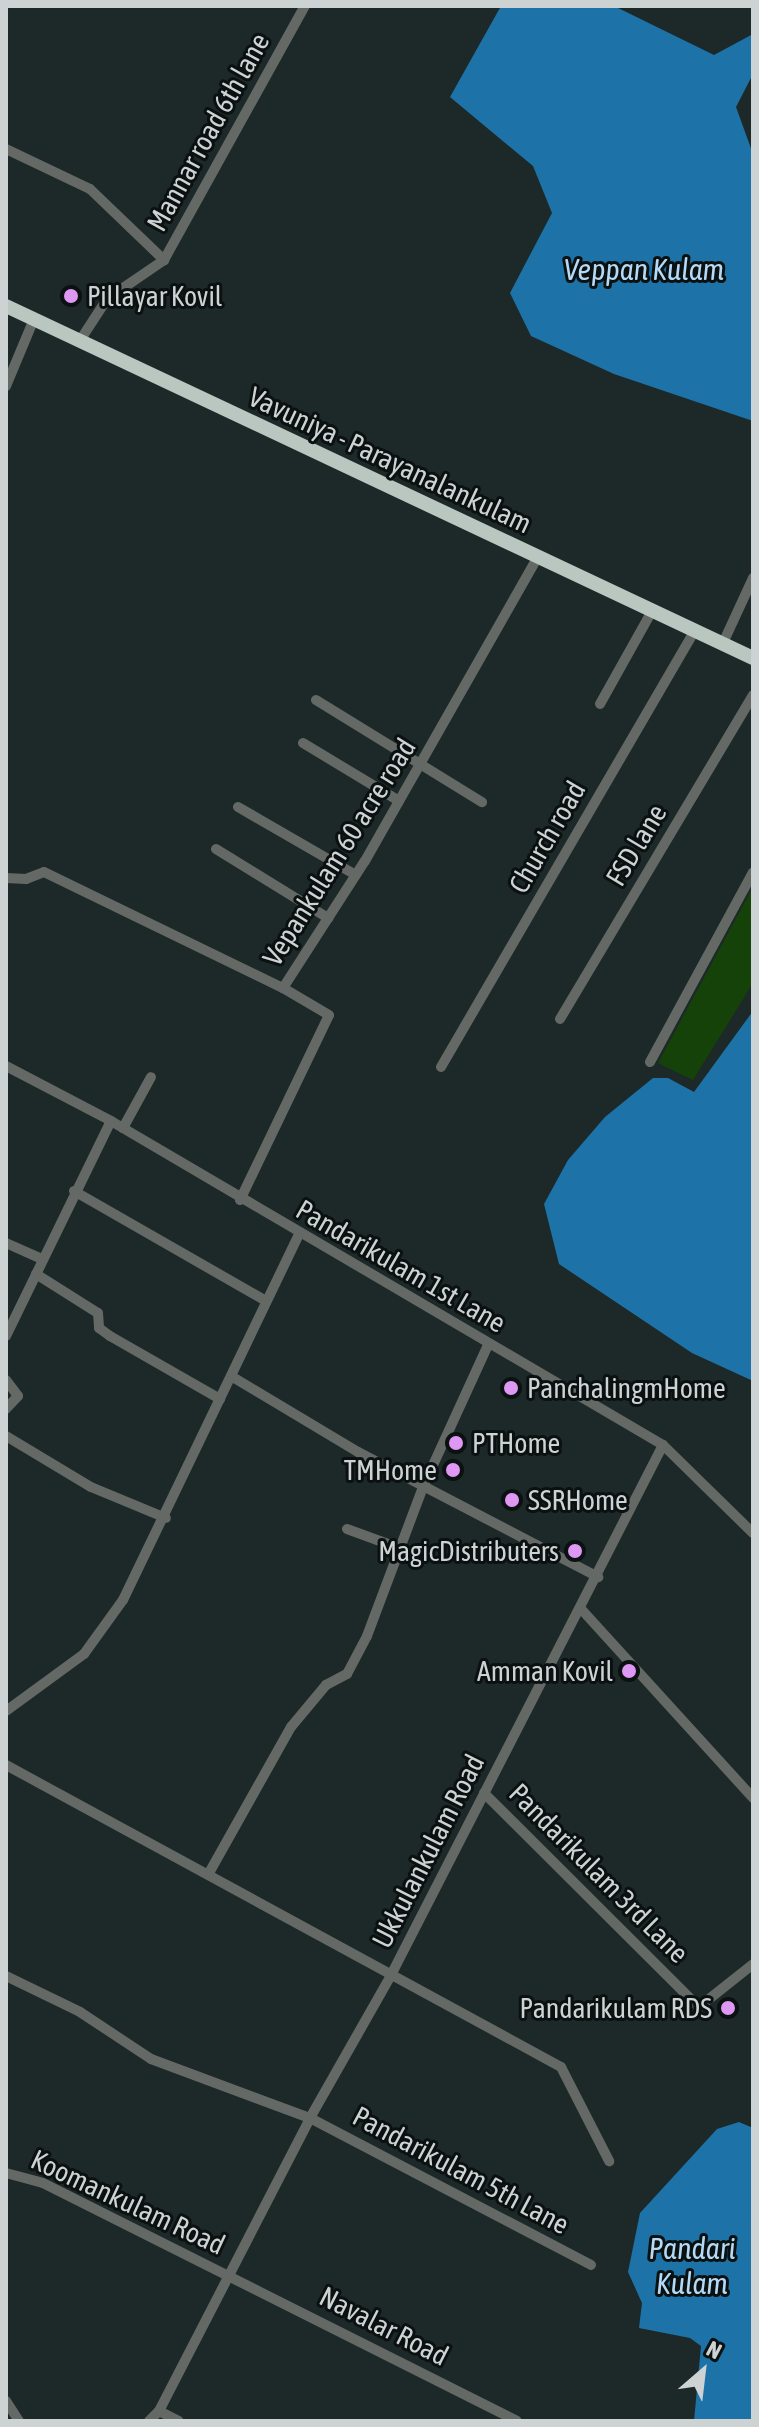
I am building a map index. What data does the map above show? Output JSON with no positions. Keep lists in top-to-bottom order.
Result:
{
  "streets": {
    "highway": ["Vavuniya - Parayanalankulam"],
    "street": [
      "Mannar road 6th lane",
      "Church road",
      "FSD lane",
      "Vepankulam 60 acre road",
      "Pandarikulam 1st Lane",
      "Ukkulankulam Road",
      "Pandarikulam 3rd Lane",
      "Pandarikulam 5th Lane",
      "Koomankulam Road",
      "Navalar Road"
    ]
  },
  "crossings": [
    ["Mannar road 6th lane", "Vavuniya - Parayanalankulam"],
    ["Vavuniya - Parayanalankulam", "Church road"],
    ["Vavuniya - Parayanalankulam", "Vepankulam 60 acre road"],
    ["Vepankulam 60 acre road", "Pandarikulam 1st Lane"],
    ["Pandarikulam 1st Lane", "Ukkulankulam Road"],
    ["Ukkulankulam Road", "Pandarikulam 3rd Lane"],
    ["Ukkulankulam Road", "Pandarikulam 5th Lane"],
    ["Ukkulankulam Road", "Koomankulam Road"],
    ["Ukkulankulam Road", "Navalar Road"],
    ["Koomankulam Road", "Navalar Road"]
  ],
  "water": ["Veppan Kulam", "Pandari Kulam"],
  "places": [
    "Pillayar Kovil",
    "PanchalingmHome",
    "PTHome",
    "TMHome",
    "SSRHome",
    "MagicDistributers",
    "Amman Kovil",
    "Pandarikulam RDS"
  ],
  "north": "top right"
}
